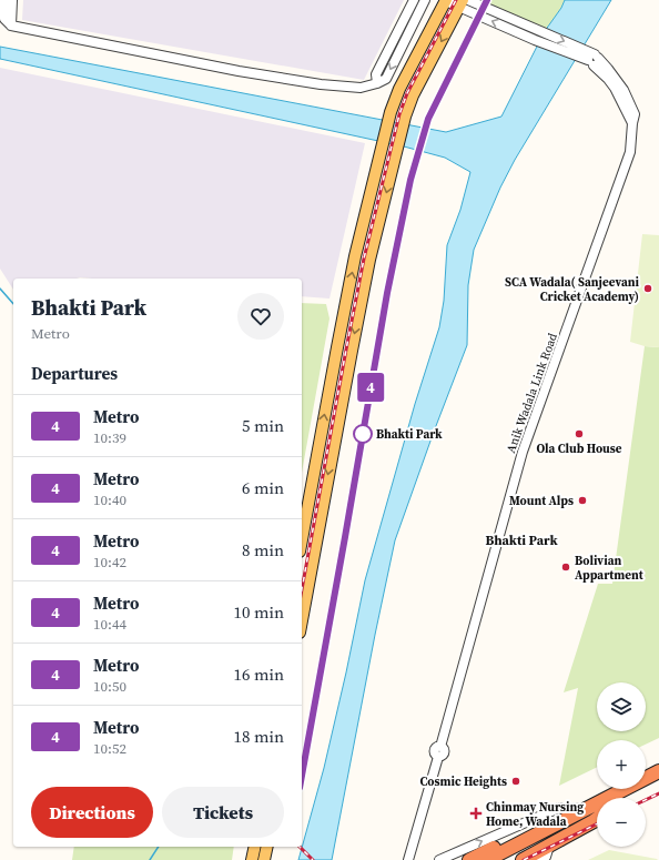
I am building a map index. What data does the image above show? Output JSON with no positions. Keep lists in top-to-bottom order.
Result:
{
  "streets": {
    "street": ["Anik Wadala Link Road"]
  },
  "districts": ["Bhakti Park"],
  "places": {
    "other": [
      "SCA Wadala( Sanjeevani Cricket Academy)",
      "Bhakti Park",
      "Ola Club House",
      "Mount Alps",
      "Bolivian Appartment",
      "Cosmic Heights"
    ],
    "health": ["Chinmay Nursing Home, Wadala"]
  },
  "lines": ["metro line 4"],
  "page": {
    "on_map": "4",
    "heading": [
      ["Bhakti Park", "Metro"],
      "Departures"
    ],
    "list": [
      {
        "mark": "4",
        "name": "Metro",
        "note": "10:39",
        "value": "5 min"
      },
      {
        "mark": "4",
        "name": "Metro",
        "note": "10:40",
        "value": "6 min"
      },
      {
        "mark": "4",
        "name": "Metro",
        "note": "10:42",
        "value": "8 min"
      },
      {
        "mark": "4",
        "name": "Metro",
        "note": "10:44",
        "value": "10 min"
      },
      {
        "mark": "4",
        "name": "Metro",
        "note": "10:50",
        "value": "16 min"
      },
      {
        "mark": "4",
        "name": "Metro",
        "note": "10:52",
        "value": "18 min"
      }
    ],
    "map_buttons": ["+", "−"],
    "buttons": ["Directions", "Tickets"]
  }
}
